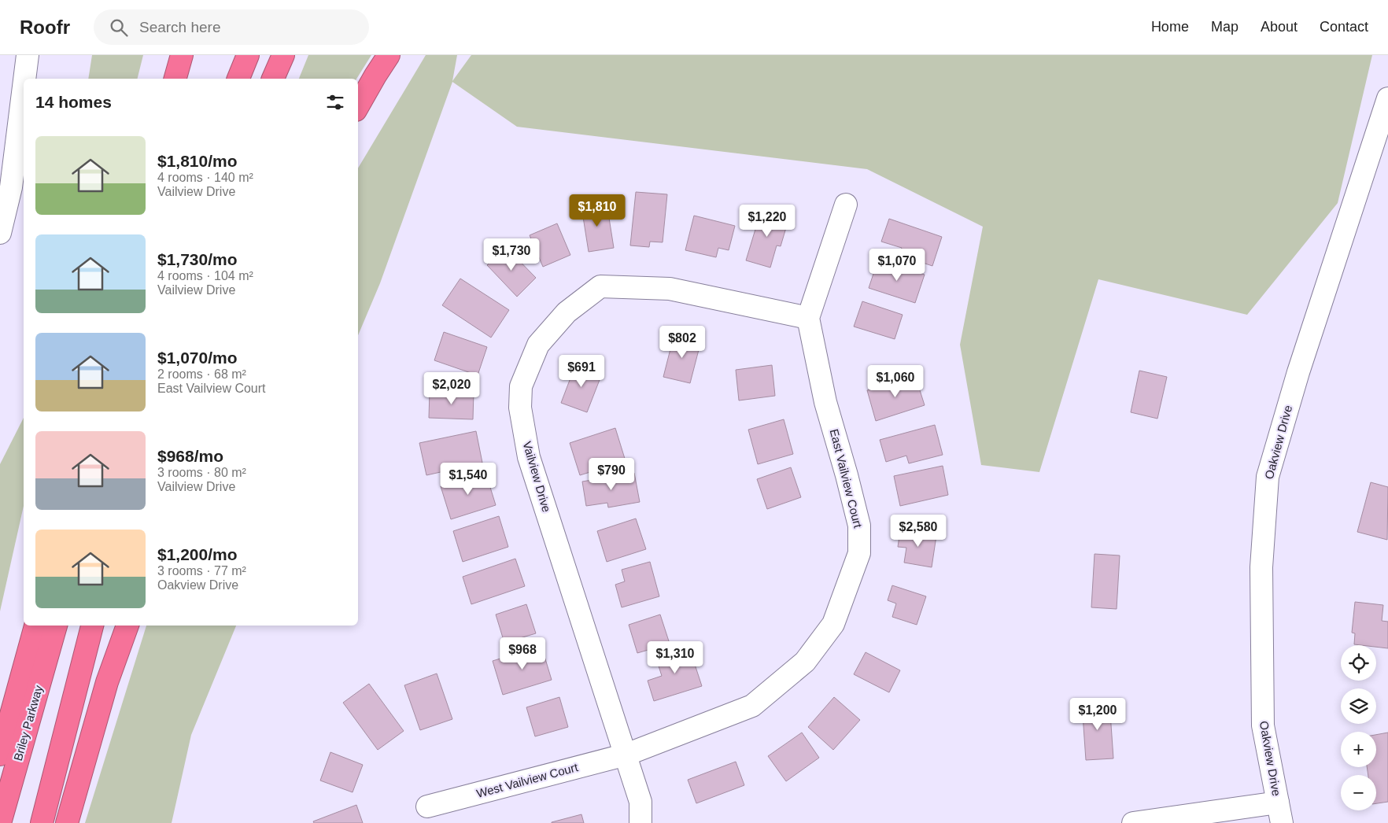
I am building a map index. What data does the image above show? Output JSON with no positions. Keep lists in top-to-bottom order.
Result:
{
  "streets": {
    "highway": ["Briley Parkway"],
    "street": [
      "Oakview Drive",
      "Vailview Drive",
      "East Vailview Court",
      "West Vailview Court"
    ]
  },
  "crossings": [
    ["Vailview Drive", "East Vailview Court"],
    ["Vailview Drive", "West Vailview Court"],
    ["East Vailview Court", "West Vailview Court"]
  ],
  "page": {
    "header": "Roofr",
    "search": "Search here",
    "nav": [
      "Home",
      "Map",
      "About",
      "Contact"
    ],
    "heading": "14 homes",
    "list": [
      {
        "name": "$1,810/mo",
        "note": "4 rooms · 140 m² · Vailview Drive"
      },
      {
        "name": "$1,730/mo",
        "note": "4 rooms · 104 m² · Vailview Drive"
      },
      {
        "name": "$1,070/mo",
        "note": "2 rooms · 68 m² · East Vailview Court"
      },
      {
        "name": "$968/mo",
        "note": "3 rooms · 80 m² · Vailview Drive"
      },
      {
        "name": "$1,200/mo",
        "note": "3 rooms · 77 m² · Oakview Drive"
      }
    ],
    "price": [
      "$1,810",
      "$1,220",
      "$1,730",
      "$1,070",
      "$802",
      "$691",
      "$1,060",
      "$2,020",
      "$790",
      "$1,540",
      "$2,580",
      "$968",
      "$1,310",
      "$1,200"
    ],
    "map_buttons": ["+", "−"]
  }
}
